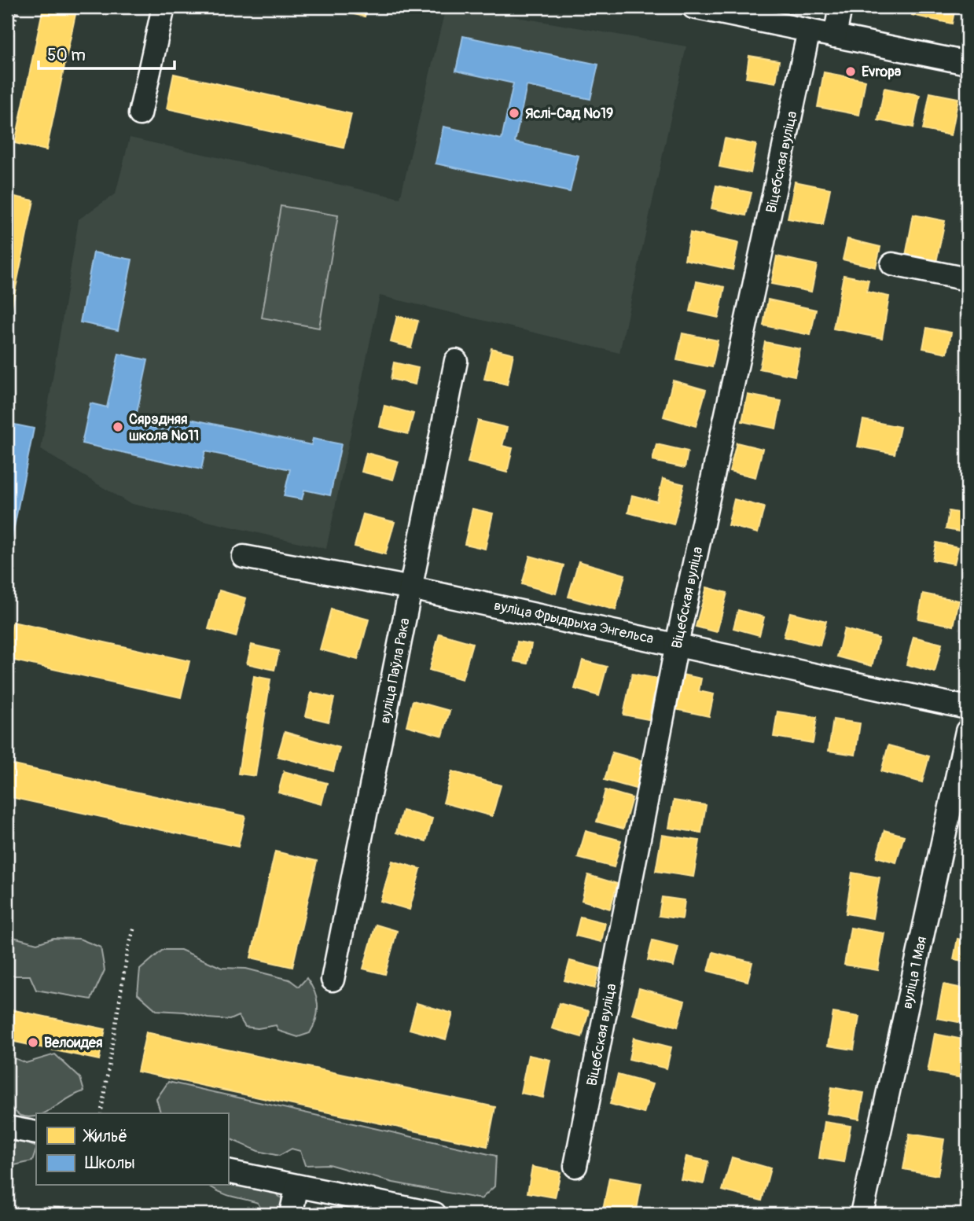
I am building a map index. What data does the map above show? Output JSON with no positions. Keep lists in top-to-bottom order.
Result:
{
  "streets": {
    "street": [
      "Віцебская вуліца",
      "вуліца Фрыдрыха Энгельса",
      "вуліца Паўла Рака",
      "вуліца 1 Мая"
    ]
  },
  "crossings": [
    ["Віцебская вуліца", "вуліца Фрыдрыха Энгельса"],
    ["вуліца Фрыдрыха Энгельса", "вуліца Паўла Рака"]
  ],
  "places": [
    "Evropa",
    "Яслі-Сад №19",
    "Сярэдняя школа №11",
    "Велоидея"
  ],
  "legend": ["Жильё", "Школы"],
  "scale_bar": "50 m"
}
